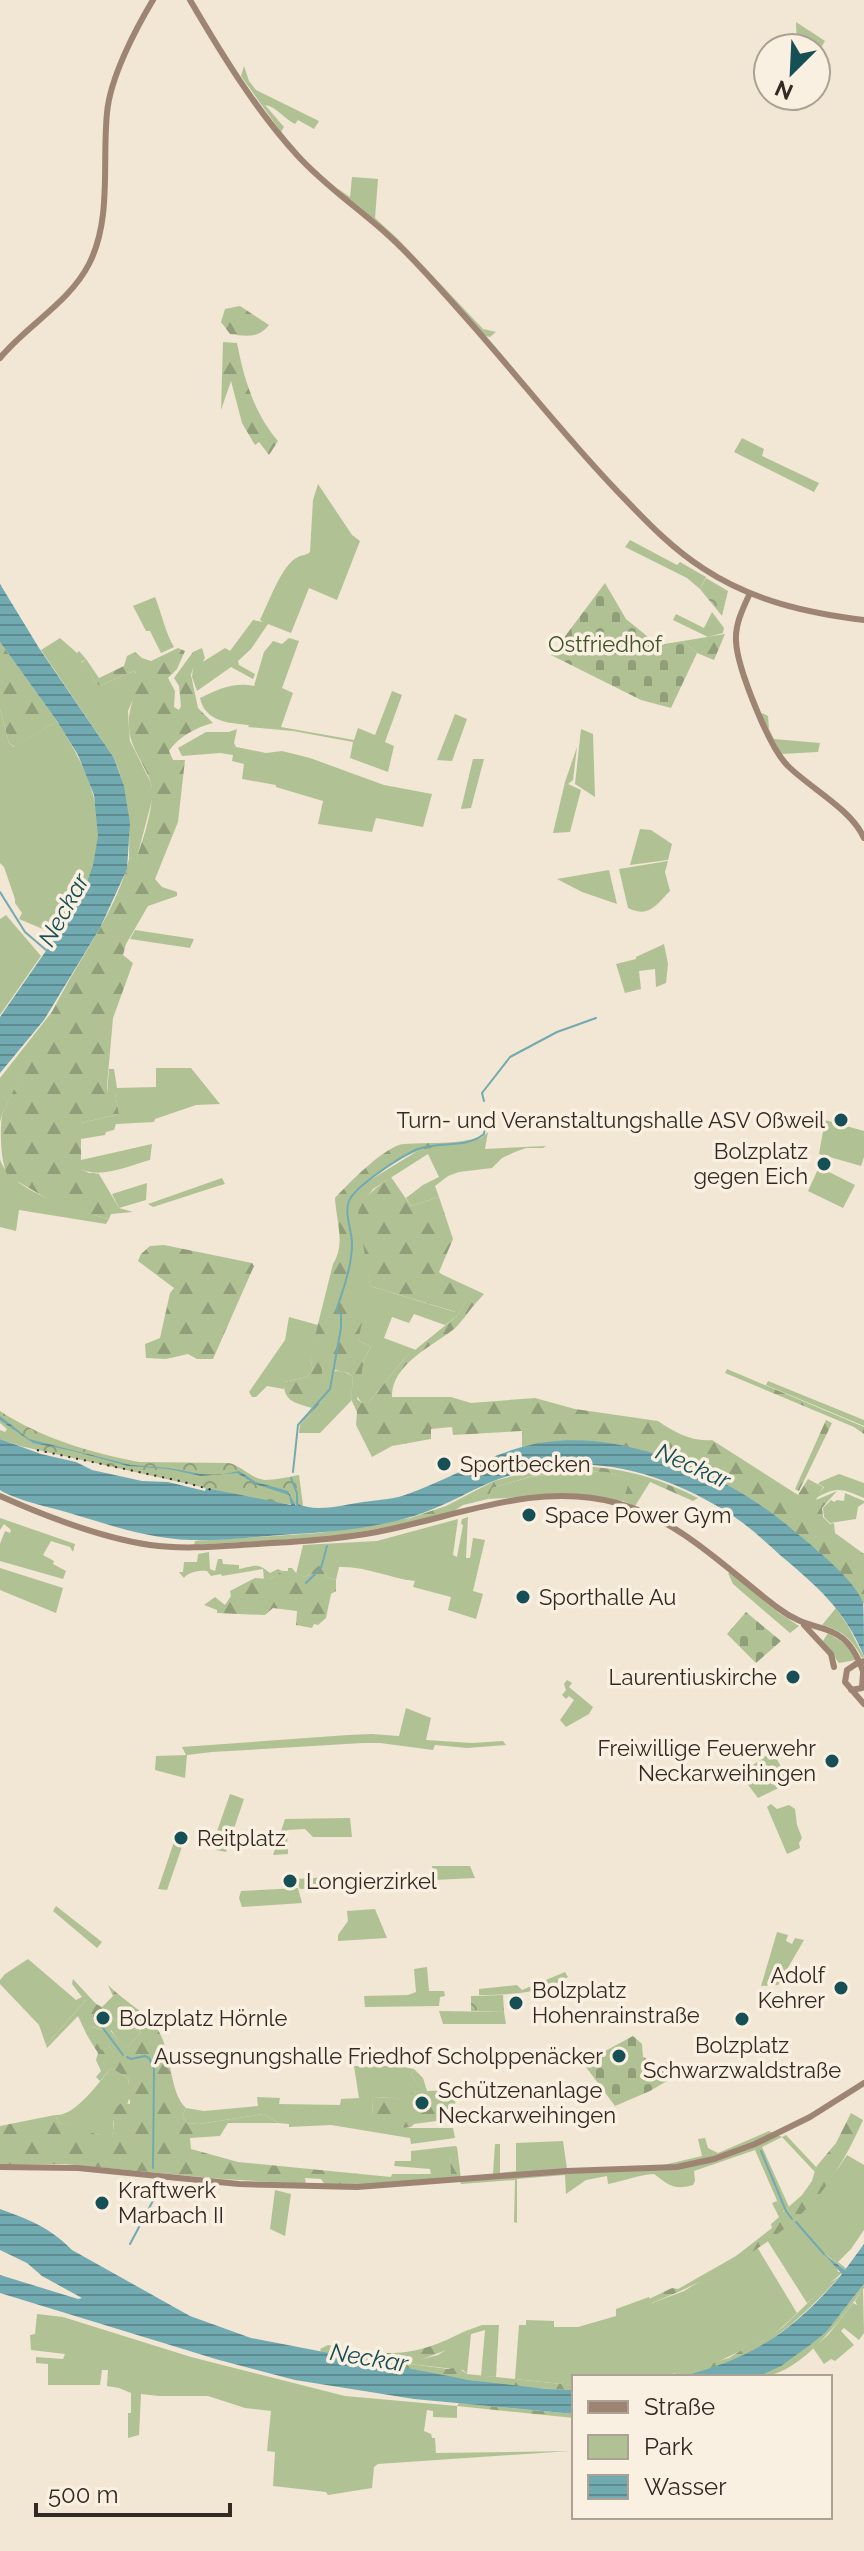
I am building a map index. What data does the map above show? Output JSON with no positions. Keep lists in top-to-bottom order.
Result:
{
  "water": ["Neckar"],
  "parks": ["Ostfriedhof"],
  "places": [
    "Turn- und Veranstaltungshalle ASV Oßweil",
    "Bolzplatz gegen Eich",
    "Sportbecken",
    "Space Power Gym",
    "Sporthalle Au",
    "Laurentiuskirche",
    "Freiwillige Feuerwehr Neckarweihingen",
    "Reitplatz",
    "Longierzirkel",
    "Adolf Kehrer",
    "Bolzplatz Hohenrainstraße",
    "Bolzplatz Hörnle",
    "Bolzplatz Schwarzwaldstraße",
    "Aussegnungshalle Friedhof Scholppenäcker",
    "Schützenanlage Neckarweihingen",
    "Kraftwerk Marbach II"
  ],
  "legend": ["Straße", "Park", "Wasser"],
  "scale_bar": "500 m",
  "north": "bottom left"
}
